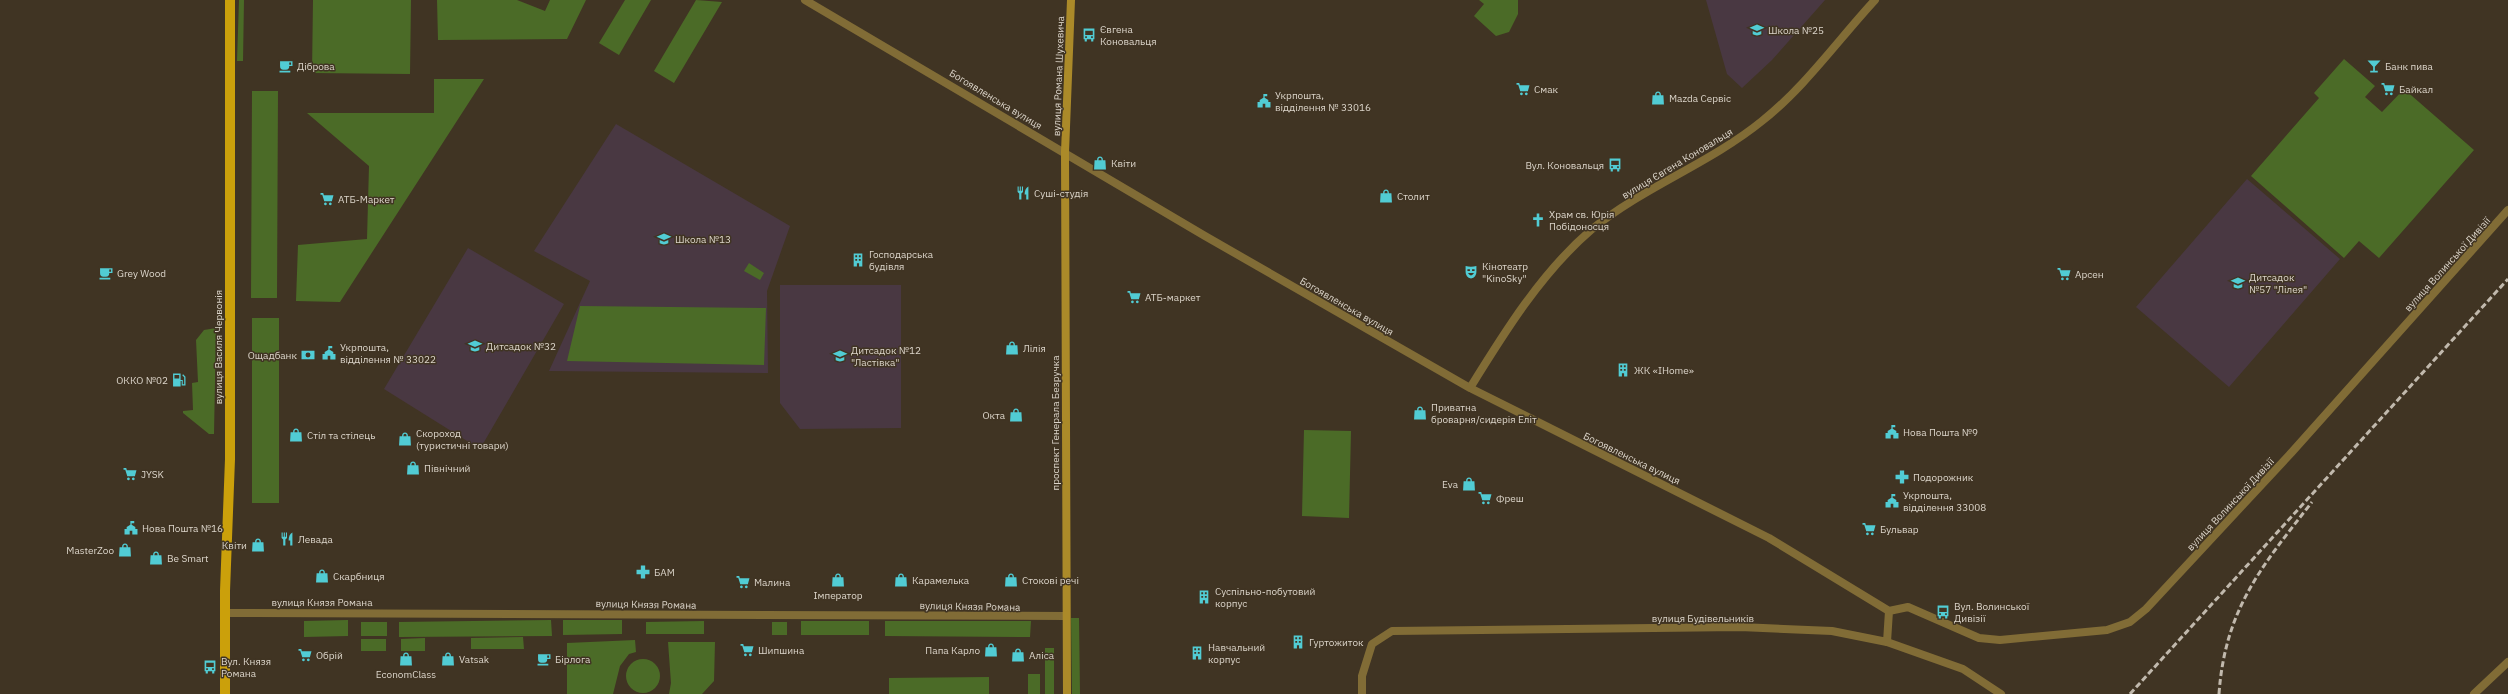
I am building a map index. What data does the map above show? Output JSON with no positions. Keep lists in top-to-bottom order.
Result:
{
  "streets": {
    "main road": ["вулиця Романа Шухевича", "вулиця Василя Червонія", "проспект Генерала Безручка"],
    "street": [
      "Богоявленська вулиця",
      "вулиця Євгена Коновальця",
      "вулиця Волинської Дивізії",
      "вулиця Князя Романа",
      "вулиця Будівельників"
    ]
  },
  "crossings": [
    ["вулиця Романа Шухевича", "Богоявленська вулиця"],
    ["вулиця Романа Шухевича", "проспект Генерала Безручка"],
    ["Богоявленська вулиця", "вулиця Євгена Коновальця"],
    ["Богоявленська вулиця", "вулиця Волинської Дивізії"],
    ["Богоявленська вулиця", "проспект Генерала Безручка"],
    ["вулиця Василя Червонія", "вулиця Князя Романа"],
    ["проспект Генерала Безручка", "вулиця Князя Романа"]
  ],
  "places": {
    "school or university": [
      "Школа №25",
      "Школа №13",
      "Дитсадок №57 \"Лілея\"",
      "Дитсадок №32",
      "Дитсадок №12 \"Ластівка\""
    ],
    "bus stop": [
      "Євгена Коновальця",
      "Вул. Коновальця",
      "Вул. Волинської Дивізії",
      "Вул. Князя Романа"
    ],
    "cafe": ["Діброва", "Grey Wood", "Бірлога"],
    "bar": ["Банк пива"],
    "supermarket": [
      "Смак",
      "Байкал",
      "АТБ-Маркет",
      "Арсен",
      "АТБ-маркет",
      "JYSK",
      "Фреш",
      "Бульвар",
      "Малина",
      "Шипшина",
      "Обрій"
    ],
    "shop": [
      "Mazda Сервіс",
      "Квіти",
      "Столит",
      "Лілія",
      "Приватна броварня/сидерія Еліт",
      "Окта",
      "Стіл та стілець",
      "Скороход (туристичні товари)",
      "Північний",
      "Eva",
      "Квiти",
      "MasterZoo",
      "Be Smart",
      "Скарбниця",
      "Імператор",
      "Карамелька",
      "Стокові речі",
      "Папа Карло",
      "Аліса",
      "EconomClass",
      "Vatsak"
    ],
    "public building": [
      "Укрпошта, відділення № 33016",
      "Укрпошта, відділення № 33022",
      "Нова Пошта №9",
      "Укрпошта, відділення 33008",
      "Нова Пошта №16"
    ],
    "restaurant": ["Суші-студія", "Левада"],
    "church": ["Храм св. Юрія Побідоносця"],
    "building": [
      "Господарська будівля",
      "ЖК «IHome»",
      "Суспільно-побутовий корпус",
      "Гуртожиток",
      "Навчальний корпус"
    ],
    "theatre": ["Кінотеатр \"KinoSky\""],
    "bank": ["Ощадбанк"],
    "fuel station": ["ОККО №02"],
    "pharmacy": ["Подорожник", "БАМ"]
  }
}
